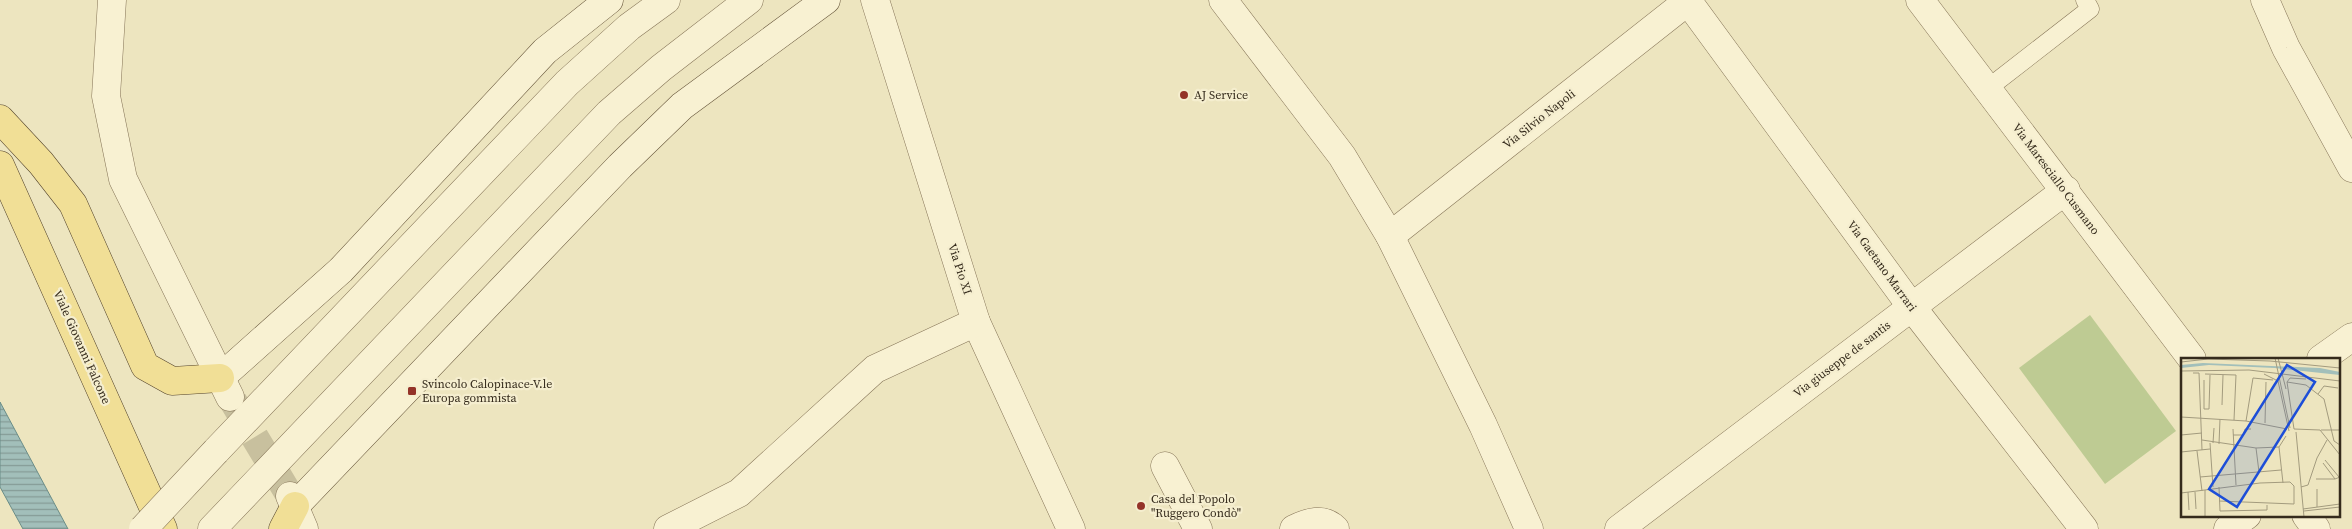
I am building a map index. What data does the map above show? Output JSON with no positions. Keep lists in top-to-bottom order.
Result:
{
  "streets": {
    "main road": ["Viale Giovanni Falcone"],
    "street": [
      "Via Silvio Napoli",
      "Via Maresciallo Cusmano",
      "Via Gaetano Marrari",
      "Via Pio XI",
      "Via giuseppe de santis"
    ]
  },
  "crossings": [
    ["Via Silvio Napoli", "Via Gaetano Marrari"],
    ["Via Maresciallo Cusmano", "Via giuseppe de santis"],
    ["Via Gaetano Marrari", "Via giuseppe de santis"]
  ],
  "places": {
    "other": ["AJ Service", "Casa del Popolo \"Ruggero Condò\""],
    "transit": ["Svincolo Calopinace-V.le Europa gommista"]
  }
}
